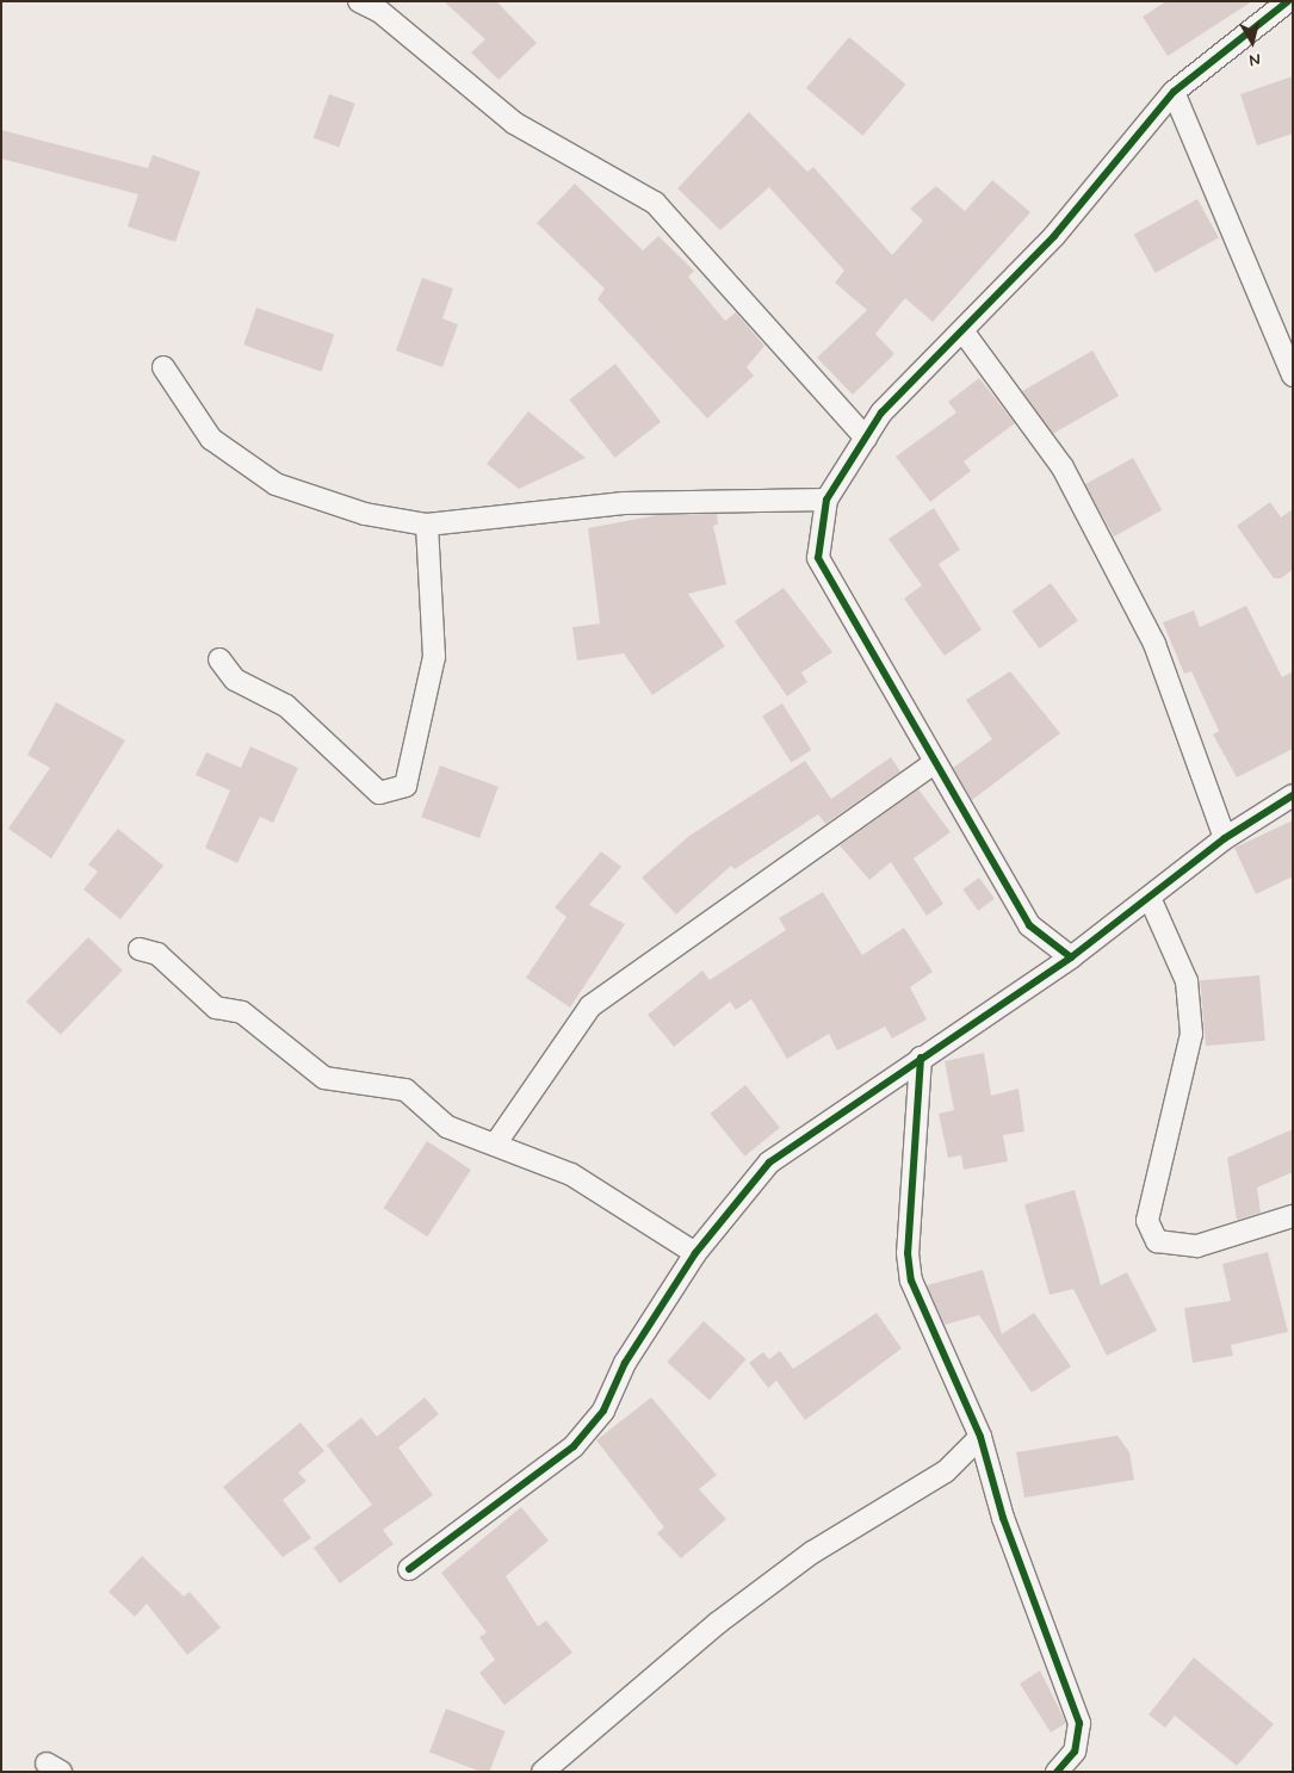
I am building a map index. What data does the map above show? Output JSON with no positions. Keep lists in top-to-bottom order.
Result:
{
  "north": "bottom"
}
